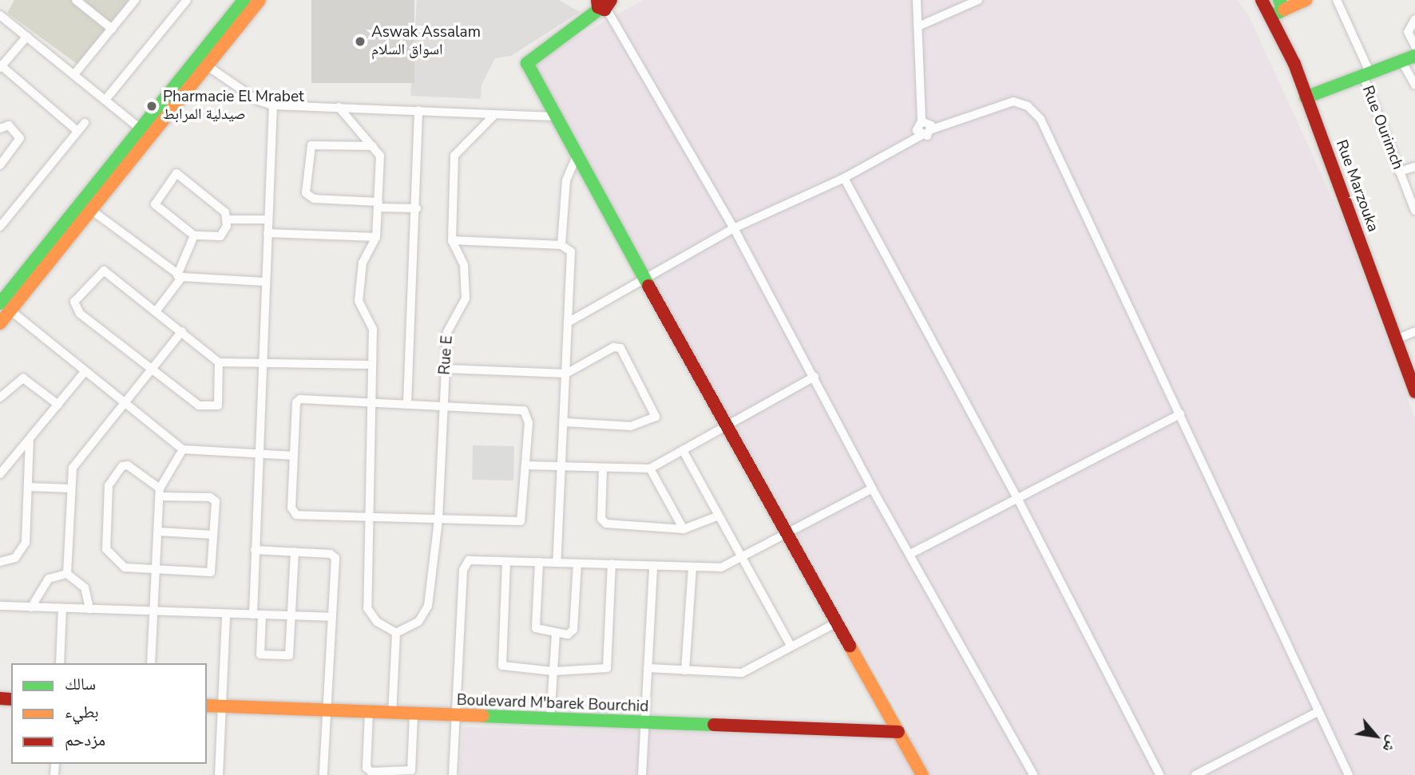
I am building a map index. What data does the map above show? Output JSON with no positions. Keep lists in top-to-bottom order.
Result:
{
  "streets": {
    "street": [
      "Rue Ourimch",
      "Rue Marzouka",
      "Rue E",
      "Boulevard M'barek Bourchid"
    ]
  },
  "places": ["Aswak Assalam اسواق السلام", "Pharmacie El Mrabet صيدلية المرابط"],
  "legend": ["سالك", "بطيء", "مزدحم"],
  "north": "bottom right"
}
